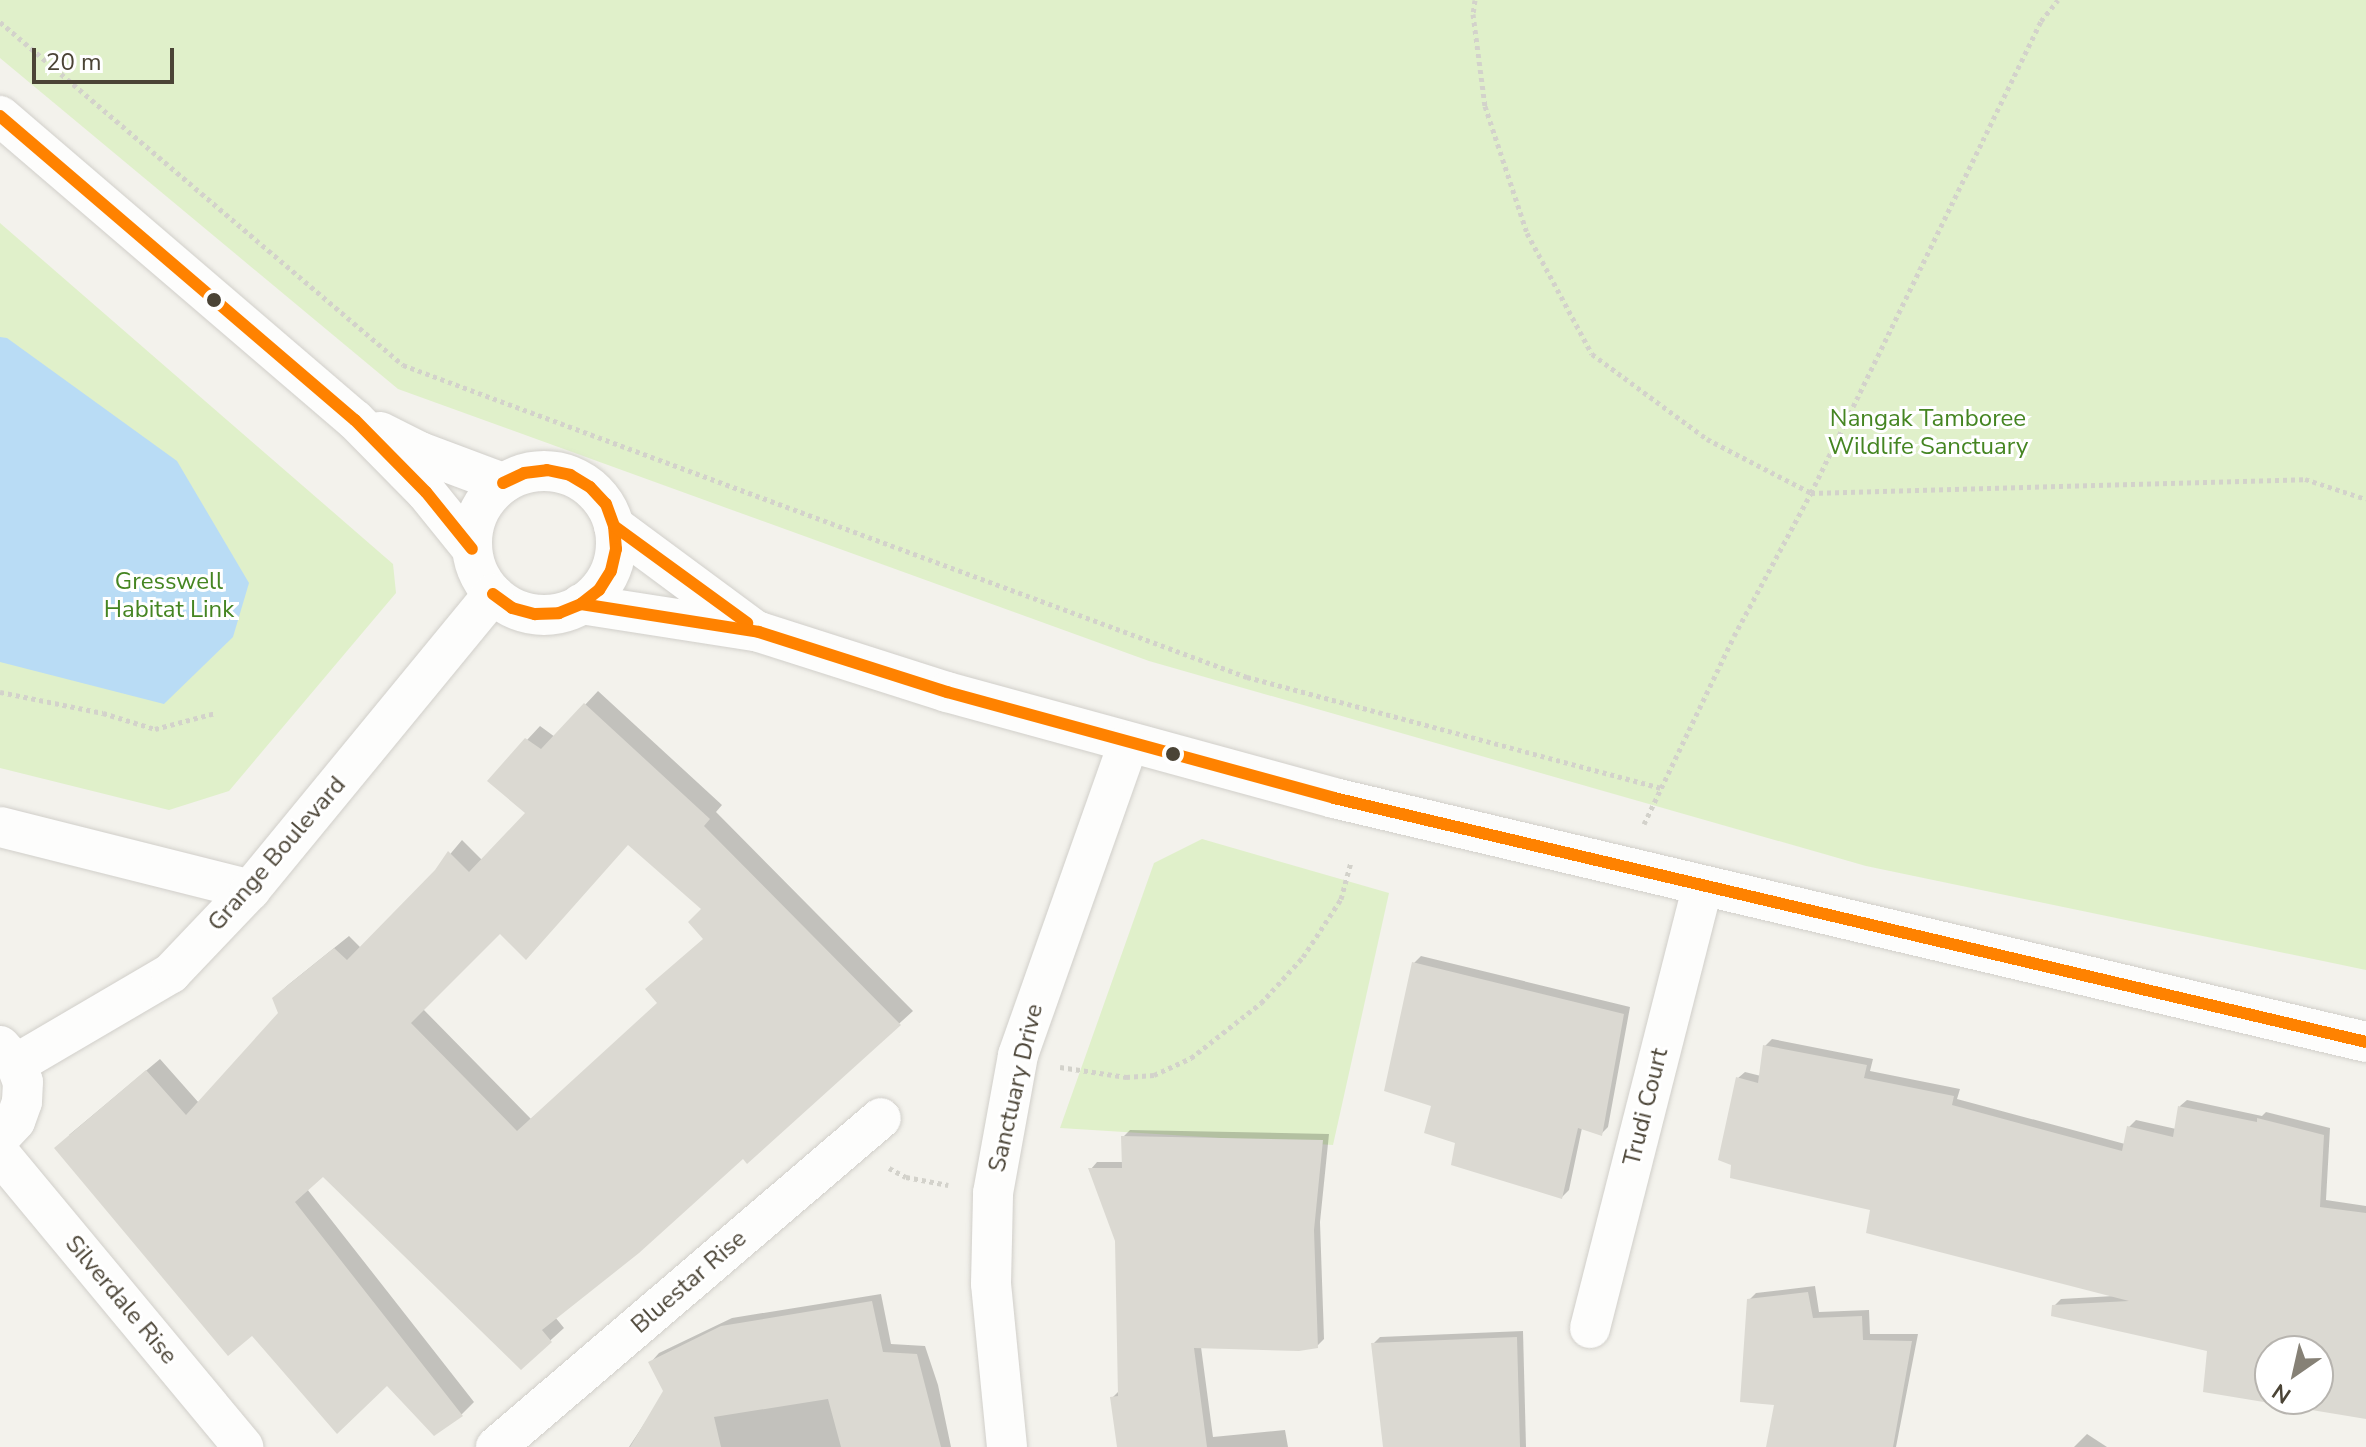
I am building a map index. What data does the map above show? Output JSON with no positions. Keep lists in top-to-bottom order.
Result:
{
  "streets": {
    "street": [
      "Grange Boulevard",
      "Sanctuary Drive",
      "Trudi Court",
      "Bluestar Rise",
      "Silverdale Rise"
    ]
  },
  "parks": ["Nangak Tamboree Wildlife Sanctuary", "Gresswell Habitat Link"],
  "scale_bar": "20 m",
  "north": "bottom left"
}
